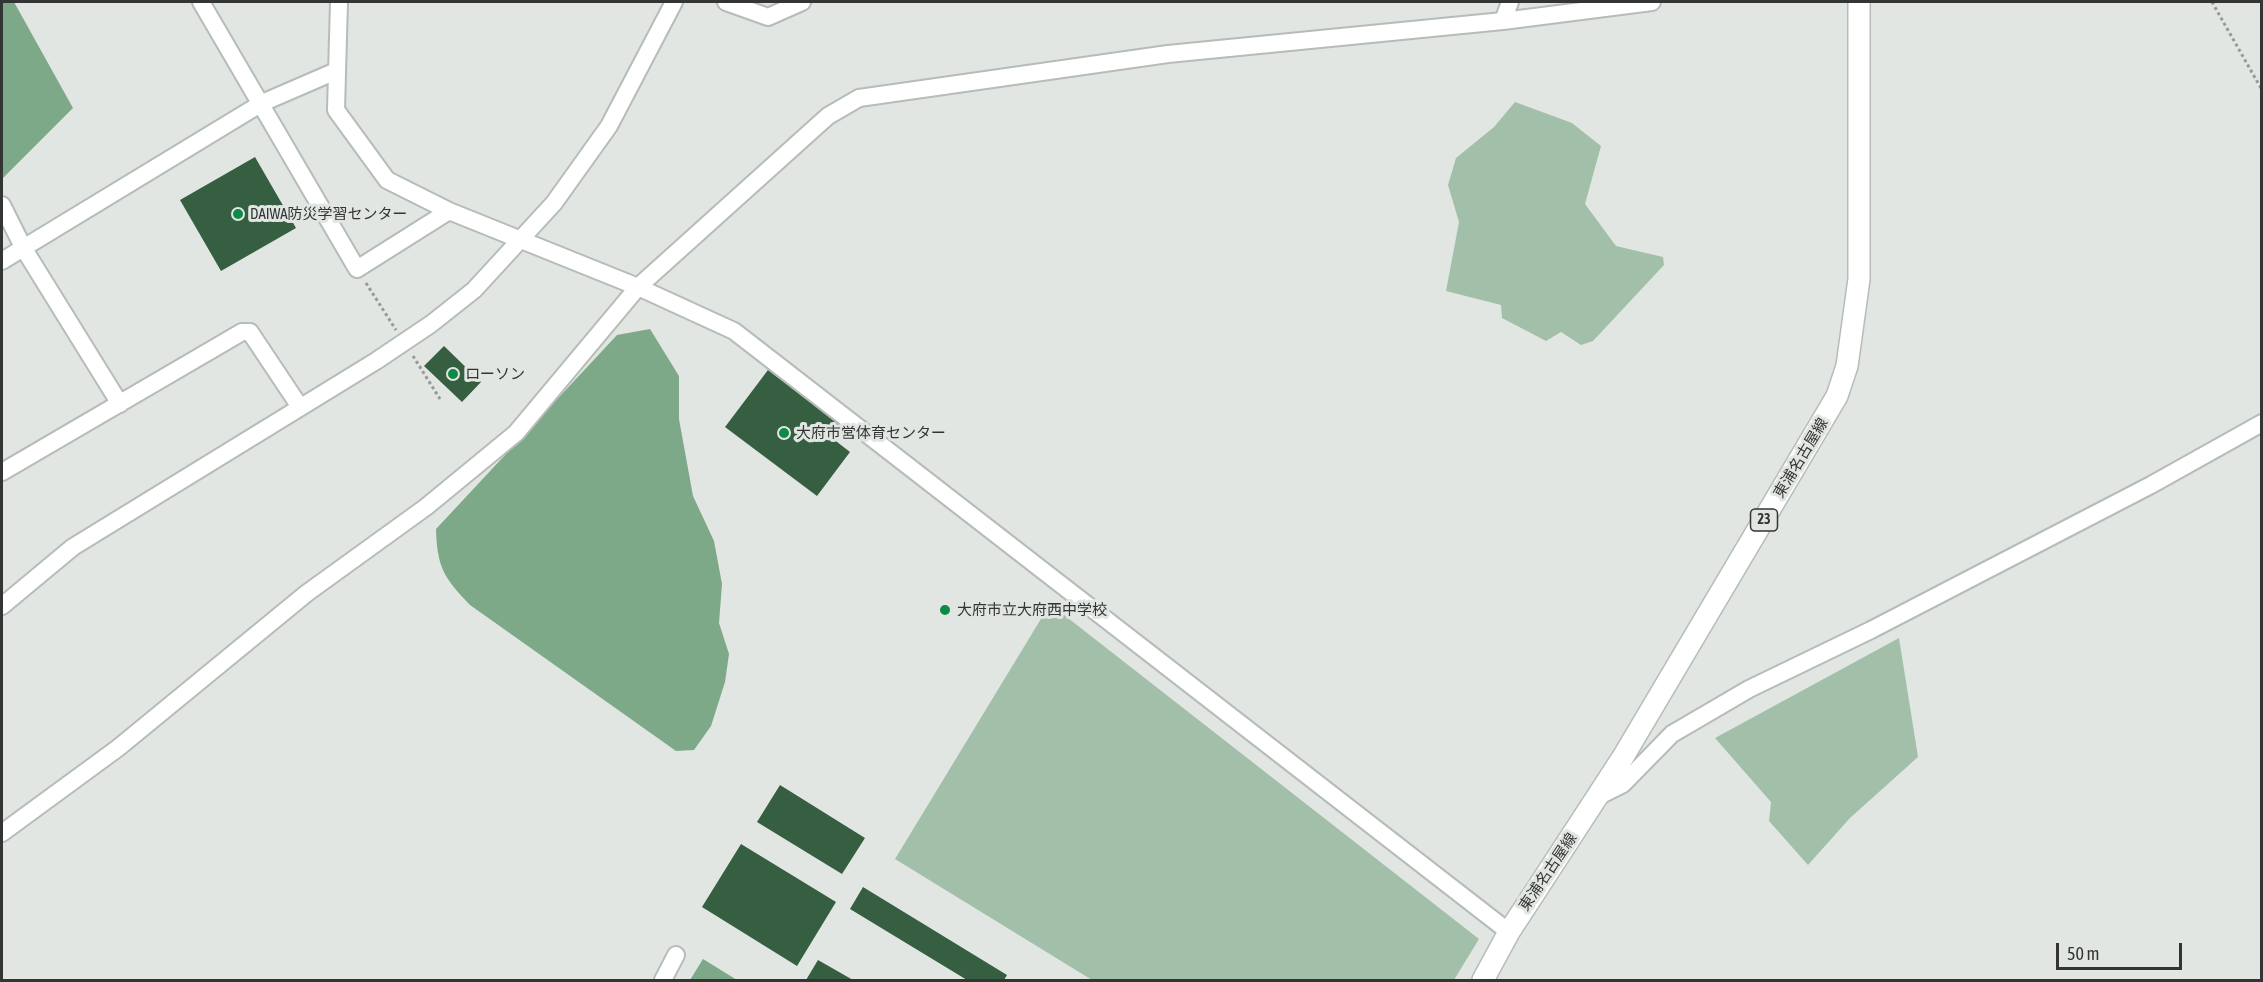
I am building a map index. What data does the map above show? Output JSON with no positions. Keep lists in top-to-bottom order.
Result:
{
  "streets": {
    "main road": ["東浦名古屋線", "23"]
  },
  "places": [
    "DAIWA防災学習センター",
    "ローソン",
    "大府市営体育センター",
    "大府市立大府西中学校"
  ],
  "scale_bar": "50 m"
}
